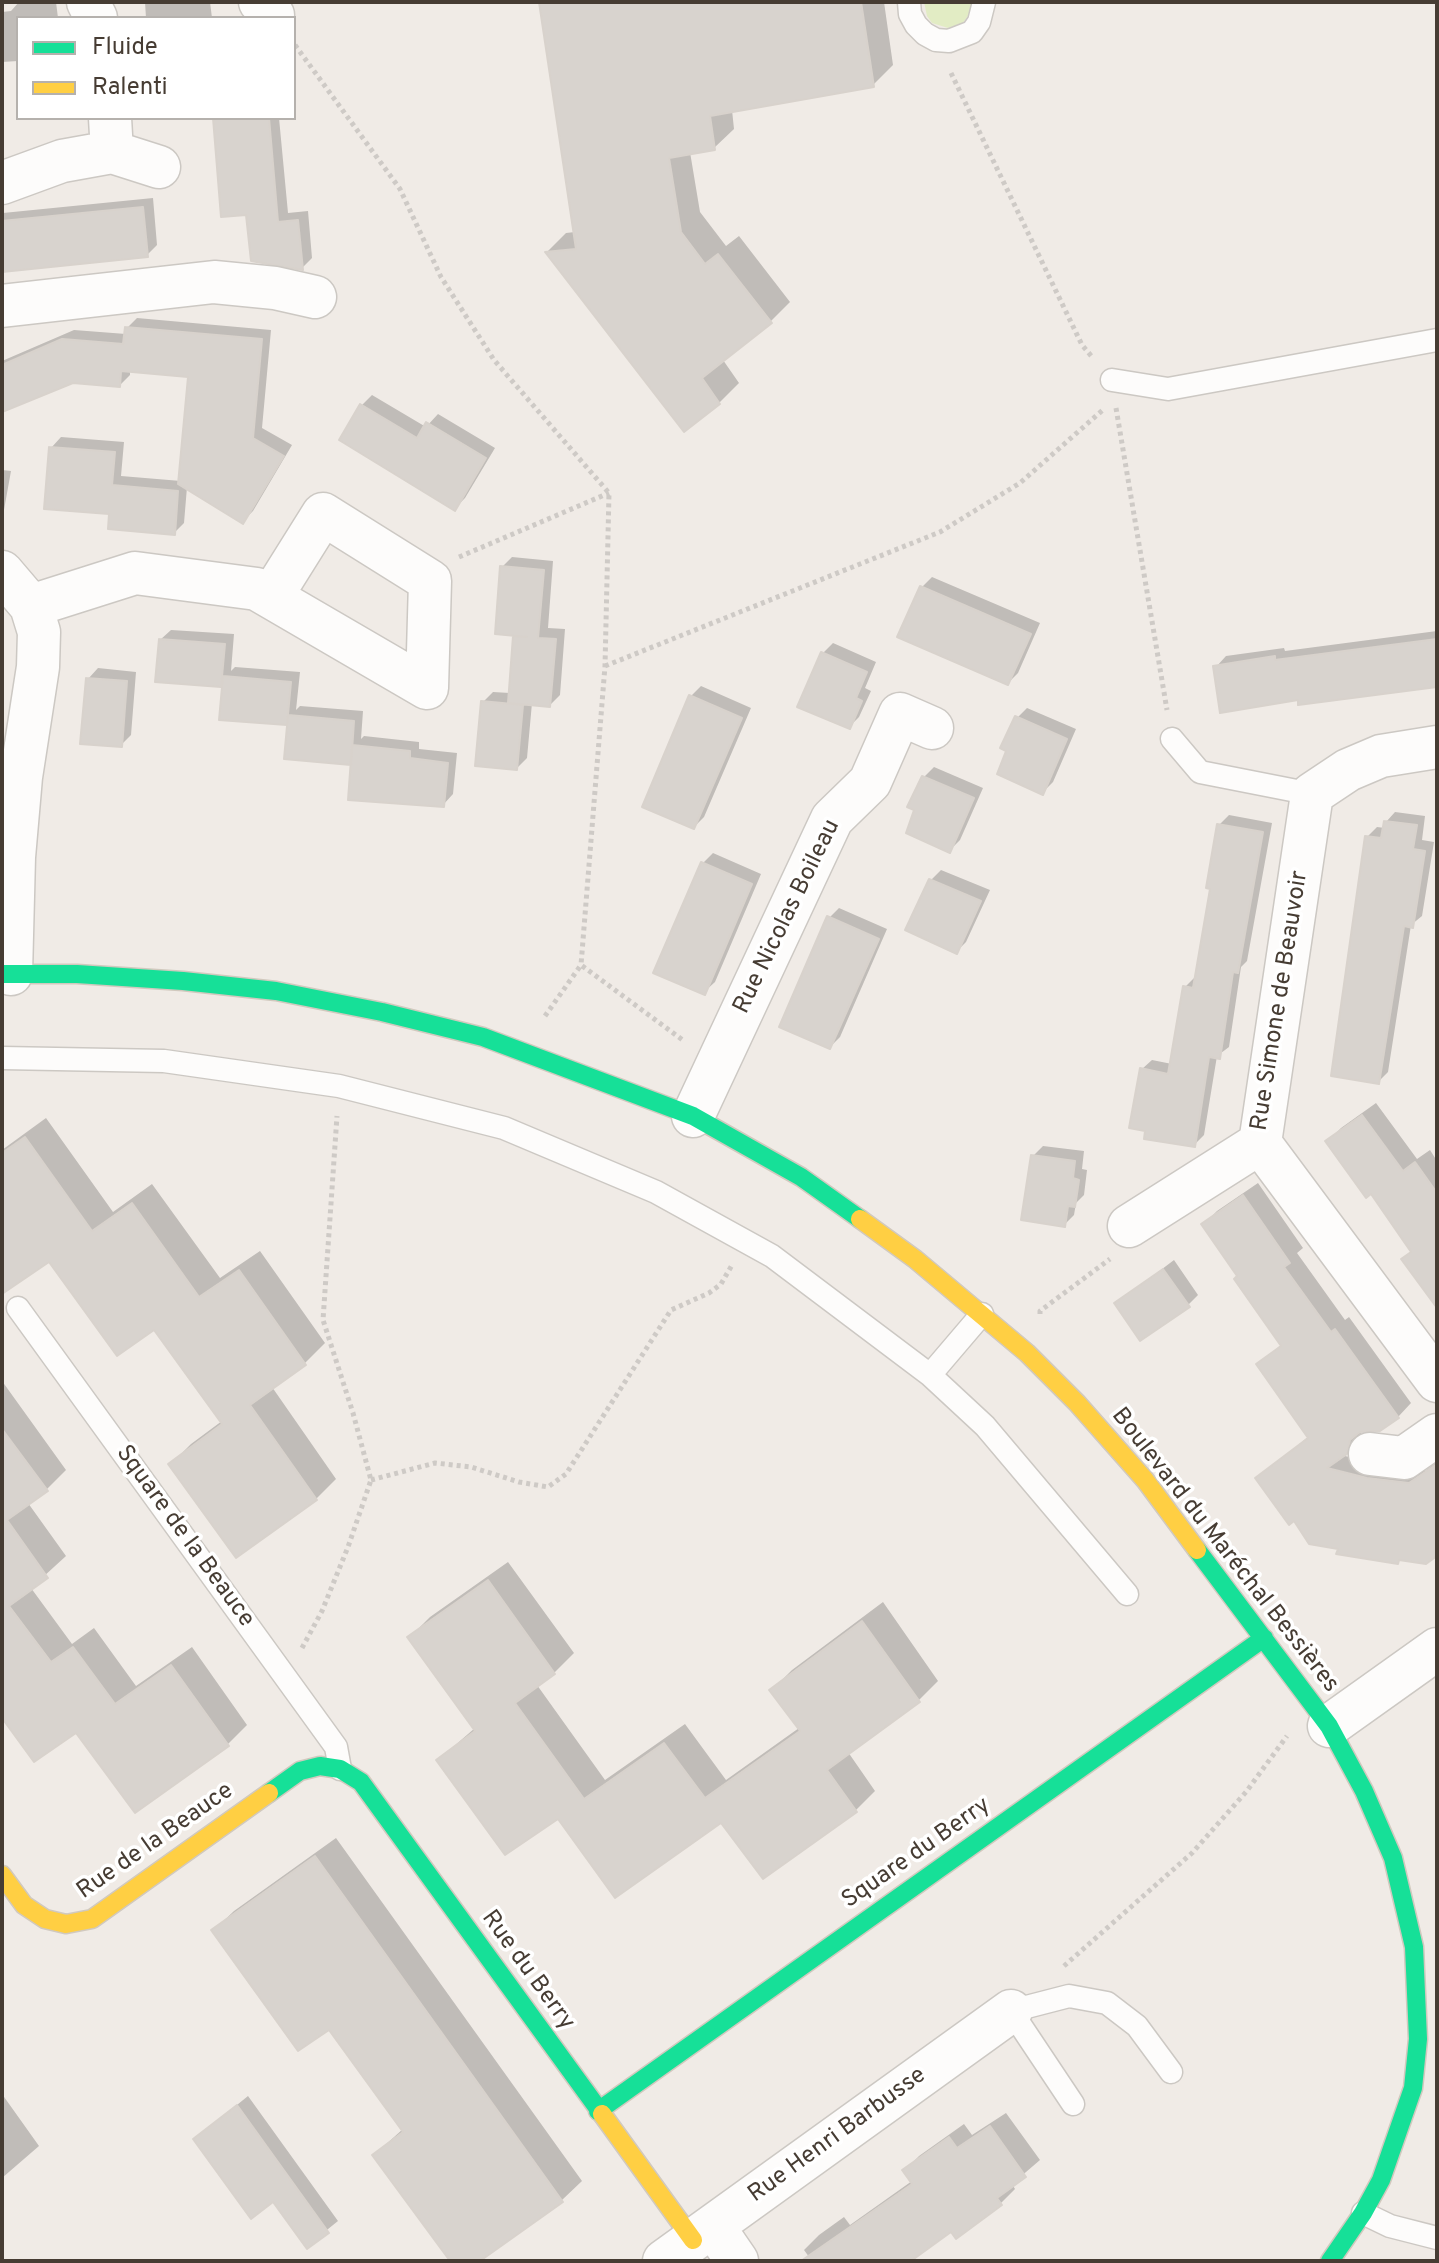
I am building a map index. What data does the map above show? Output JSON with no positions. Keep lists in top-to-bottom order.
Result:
{
  "streets": {
    "street": [
      "Rue Nicolas Boileau",
      "Rue Simone de Beauvoir",
      "Boulevard du Maréchal Bessières",
      "Rue de la Beauce",
      "Square du Berry",
      "Rue du Berry",
      "Rue Henri Barbusse"
    ],
    "lane": ["Square de la Beauce"]
  },
  "crossings": [
    ["Rue Nicolas Boileau", "Boulevard du Maréchal Bessières"],
    ["Square de la Beauce", "Rue de la Beauce"],
    ["Square de la Beauce", "Rue du Berry"],
    ["Boulevard du Maréchal Bessières", "Square du Berry"],
    ["Rue de la Beauce", "Rue du Berry"],
    ["Square du Berry", "Rue du Berry"],
    ["Rue du Berry", "Rue Henri Barbusse"]
  ],
  "legend": ["Fluide", "Ralenti"]
}
